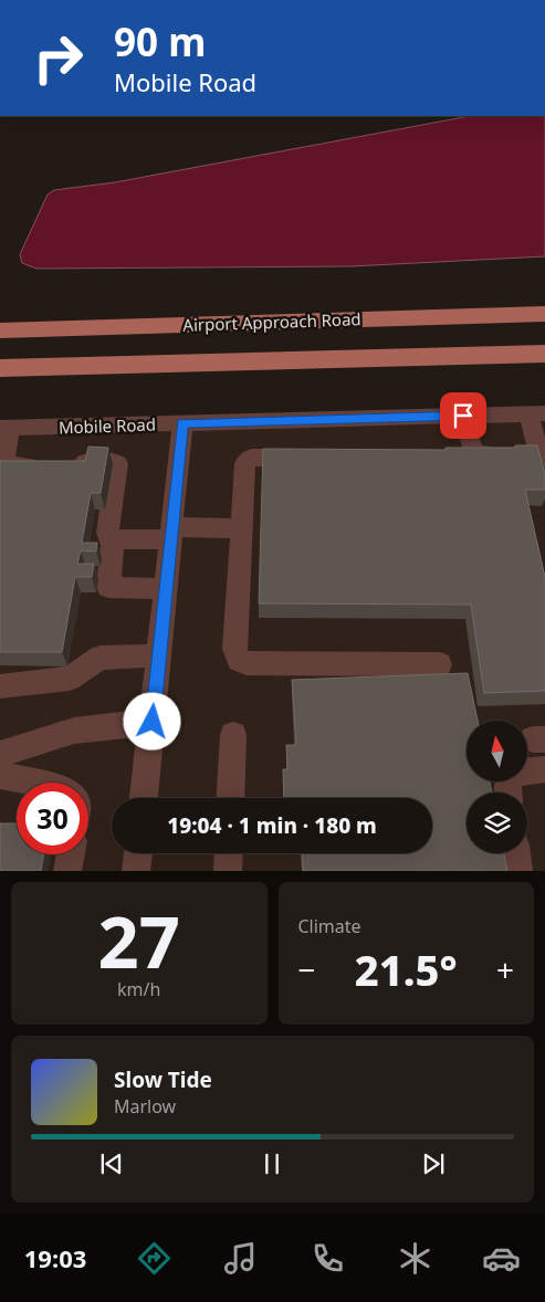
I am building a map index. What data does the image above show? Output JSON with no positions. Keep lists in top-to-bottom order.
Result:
{
  "streets": {
    "main road": ["Airport Approach Road"],
    "street": ["Mobile Road"]
  },
  "north": "top",
  "page": {
    "turn": ["90 m", "Mobile Road"],
    "limit": "30",
    "trip": "19:04 · 1 min · 180 m",
    "tile": [
      ["27", "km/h"],
      "Climate"
    ],
    "heat": ["−", "21.5°", "+"],
    "song": ["Slow Tide", "Marlow"],
    "tabs": "19:03"
  }
}
